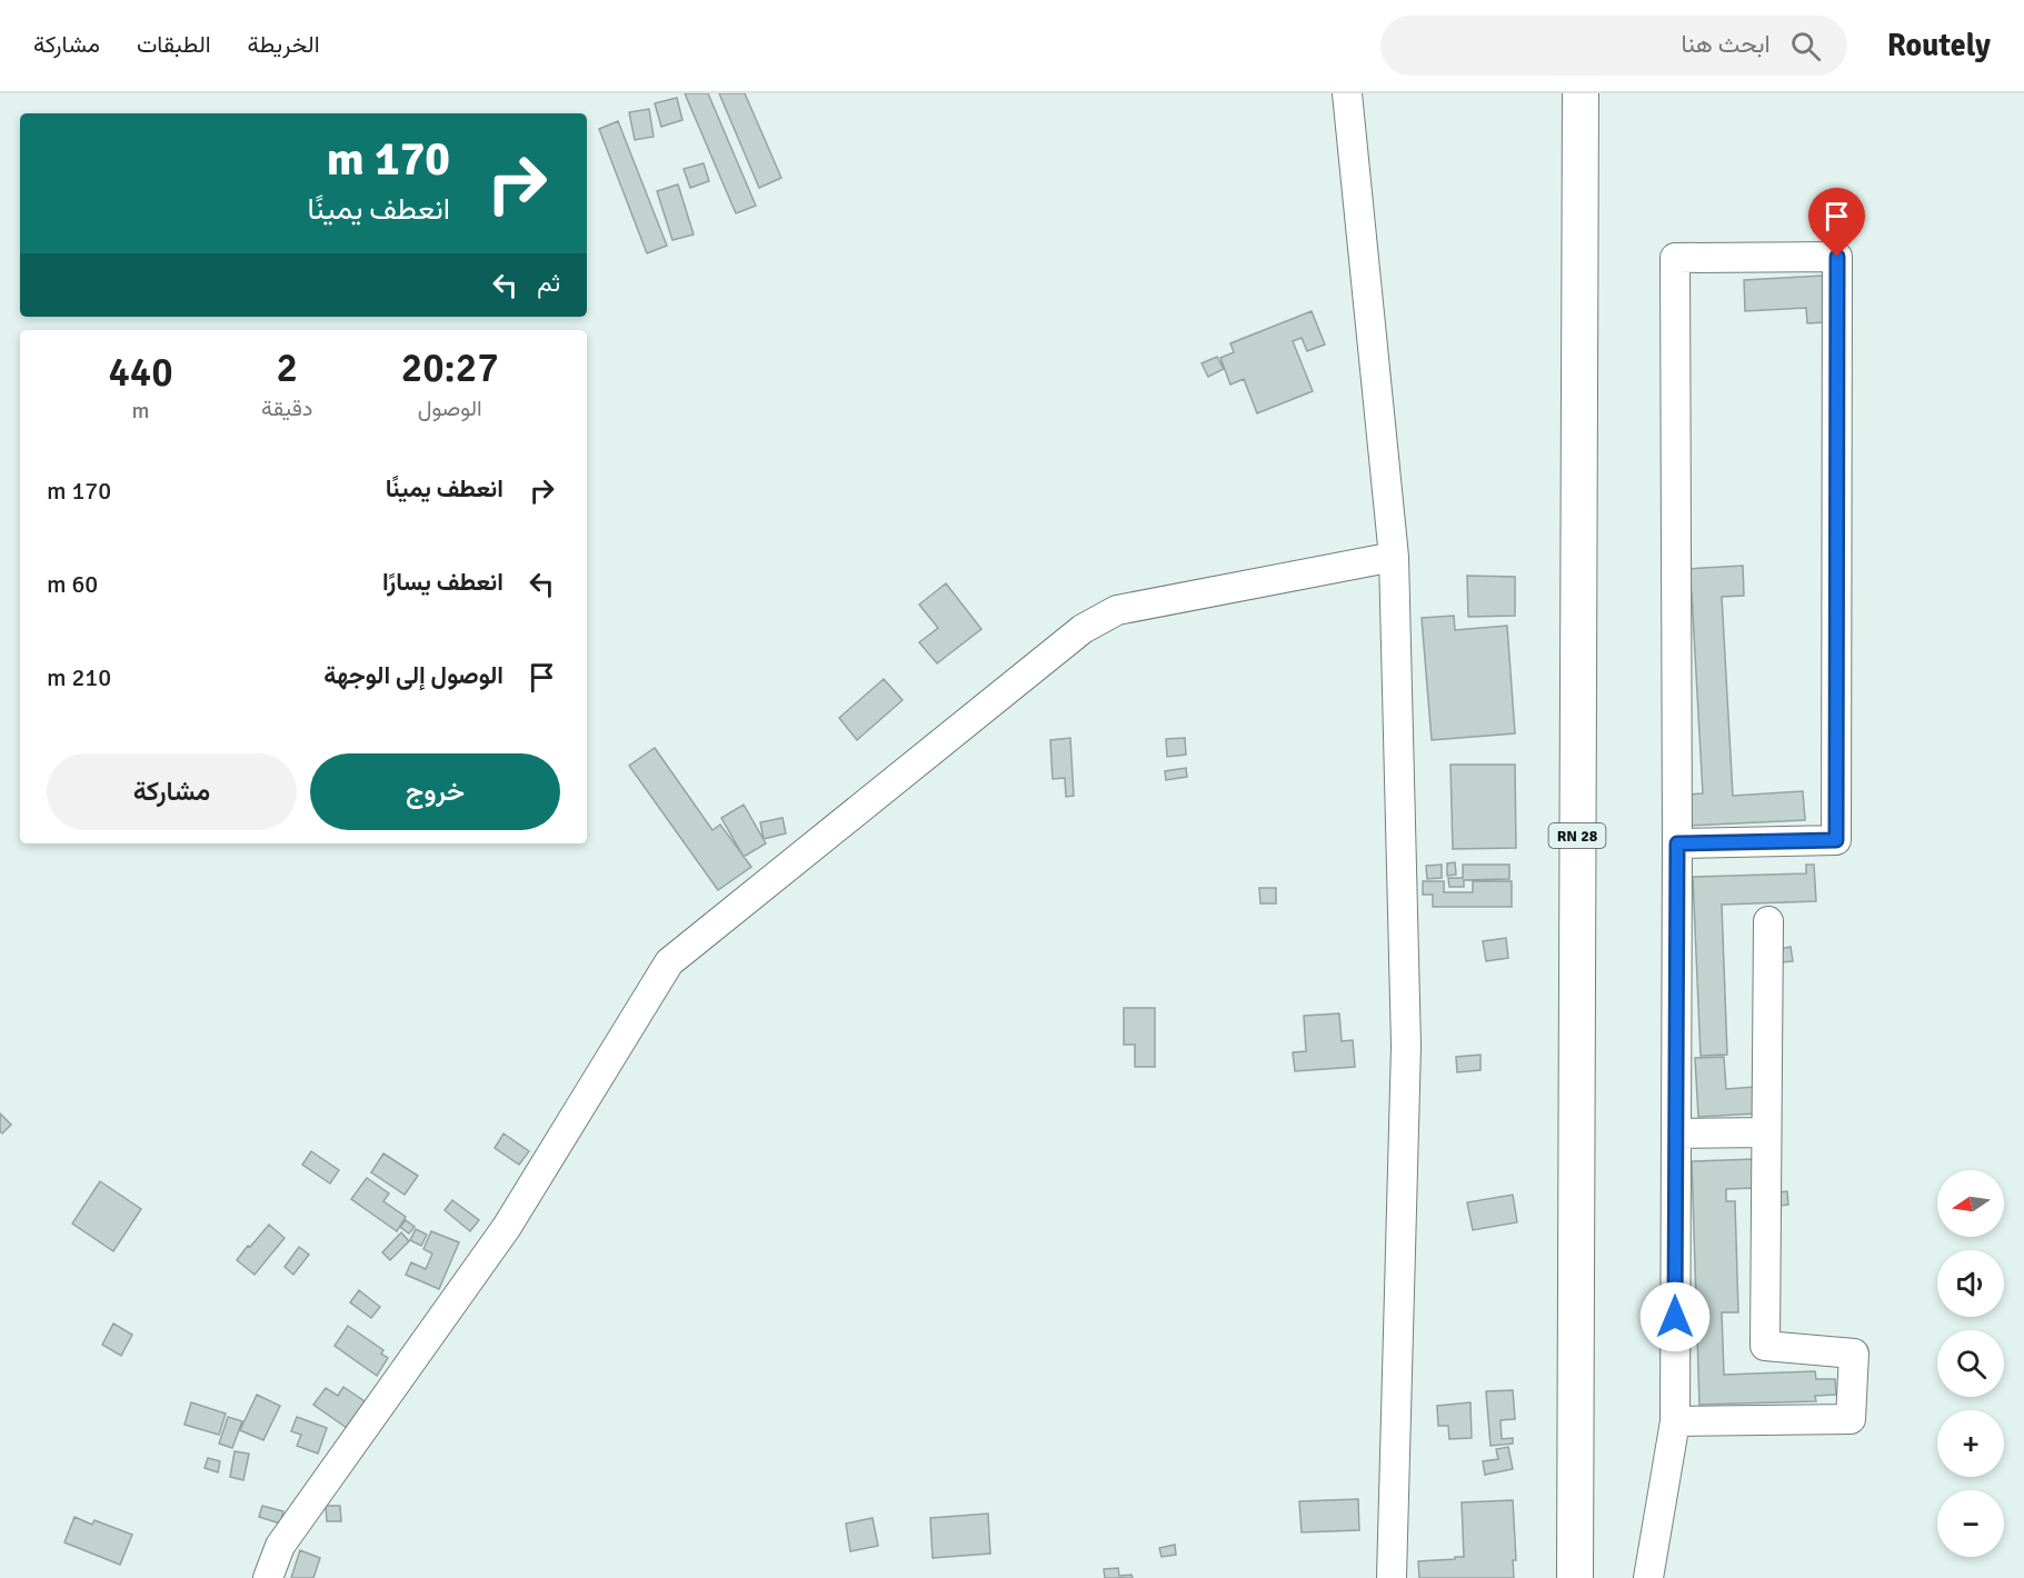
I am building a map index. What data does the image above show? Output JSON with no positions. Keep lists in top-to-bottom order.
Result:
{
  "streets": {
    "main road": ["RN 28"]
  },
  "north": "left",
  "page": {
    "header": "Routely",
    "search": "ابحث هنا",
    "nav": ["الخريطة", "الطبقات", "مشاركة"],
    "turn": ["170 m", "انعطف يمينًا"],
    "then": "ثم",
    "eta": [
      "20:27",
      "الوصول",
      "2",
      "دقيقة",
      "440",
      "m"
    ],
    "list": [
      {
        "name": "انعطف يمينًا",
        "value": "170 m"
      },
      {
        "name": "انعطف يسارًا",
        "value": "60 m"
      },
      {
        "name": "الوصول إلى الوجهة",
        "value": "210 m"
      }
    ],
    "buttons": ["خروج", "مشاركة"],
    "map_buttons": ["+", "−"]
  }
}
